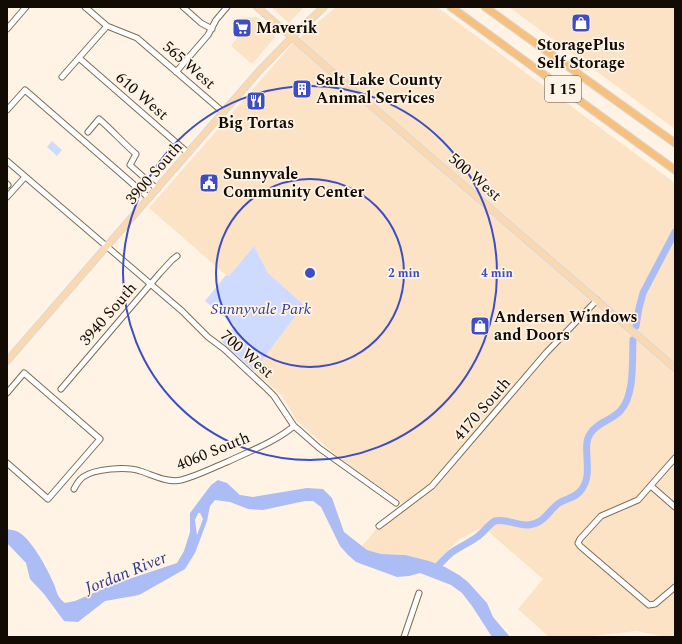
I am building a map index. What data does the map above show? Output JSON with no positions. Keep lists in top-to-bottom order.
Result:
{
  "streets": {
    "highway": ["I 15"],
    "main road": ["3900 South", "500 West"],
    "street": [
      "565 West",
      "610 West",
      "3940 South",
      "700 West",
      "4170 South",
      "4060 South"
    ]
  },
  "crossings": [
    ["565 West", "3900 South"],
    ["610 West", "3900 South"],
    ["3900 South", "500 West"],
    ["3900 South", "700 West"],
    ["500 West", "4170 South"],
    ["3940 South", "700 West"],
    ["700 West", "4060 South"]
  ],
  "water": ["Jordan River"],
  "parks": ["Sunnyvale Park"],
  "places": {
    "shop": ["StoragePlus Self Storage", "Andersen Windows and Doors"],
    "supermarket": ["Maverik"],
    "building": ["Salt Lake County Animal Services"],
    "restaurant": ["Big Tortas"],
    "public building": ["Sunnyvale Community Center"]
  },
  "rings": ["2 min", "4 min"]
}
